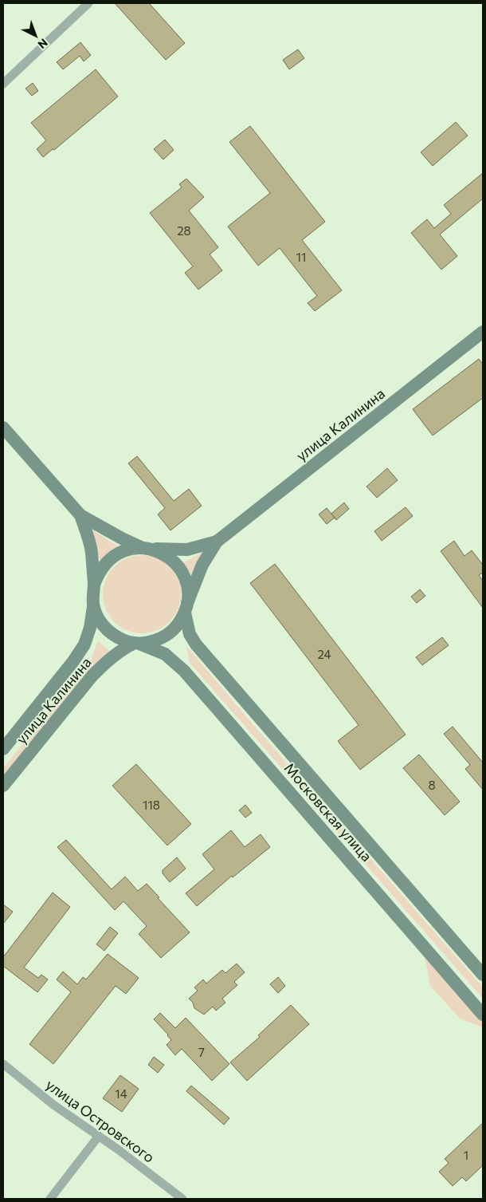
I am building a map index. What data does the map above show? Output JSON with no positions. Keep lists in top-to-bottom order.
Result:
{
  "streets": {
    "main road": ["улица Калинина", "Московская улица"],
    "street": ["улица Островского"]
  },
  "crossings": [
    ["улица Калинина", "Московская улица"]
  ],
  "house_numbers": [
    "28",
    "11",
    "24",
    "8",
    "118",
    "7",
    "14",
    "1"
  ],
  "north": "bottom right"
}
